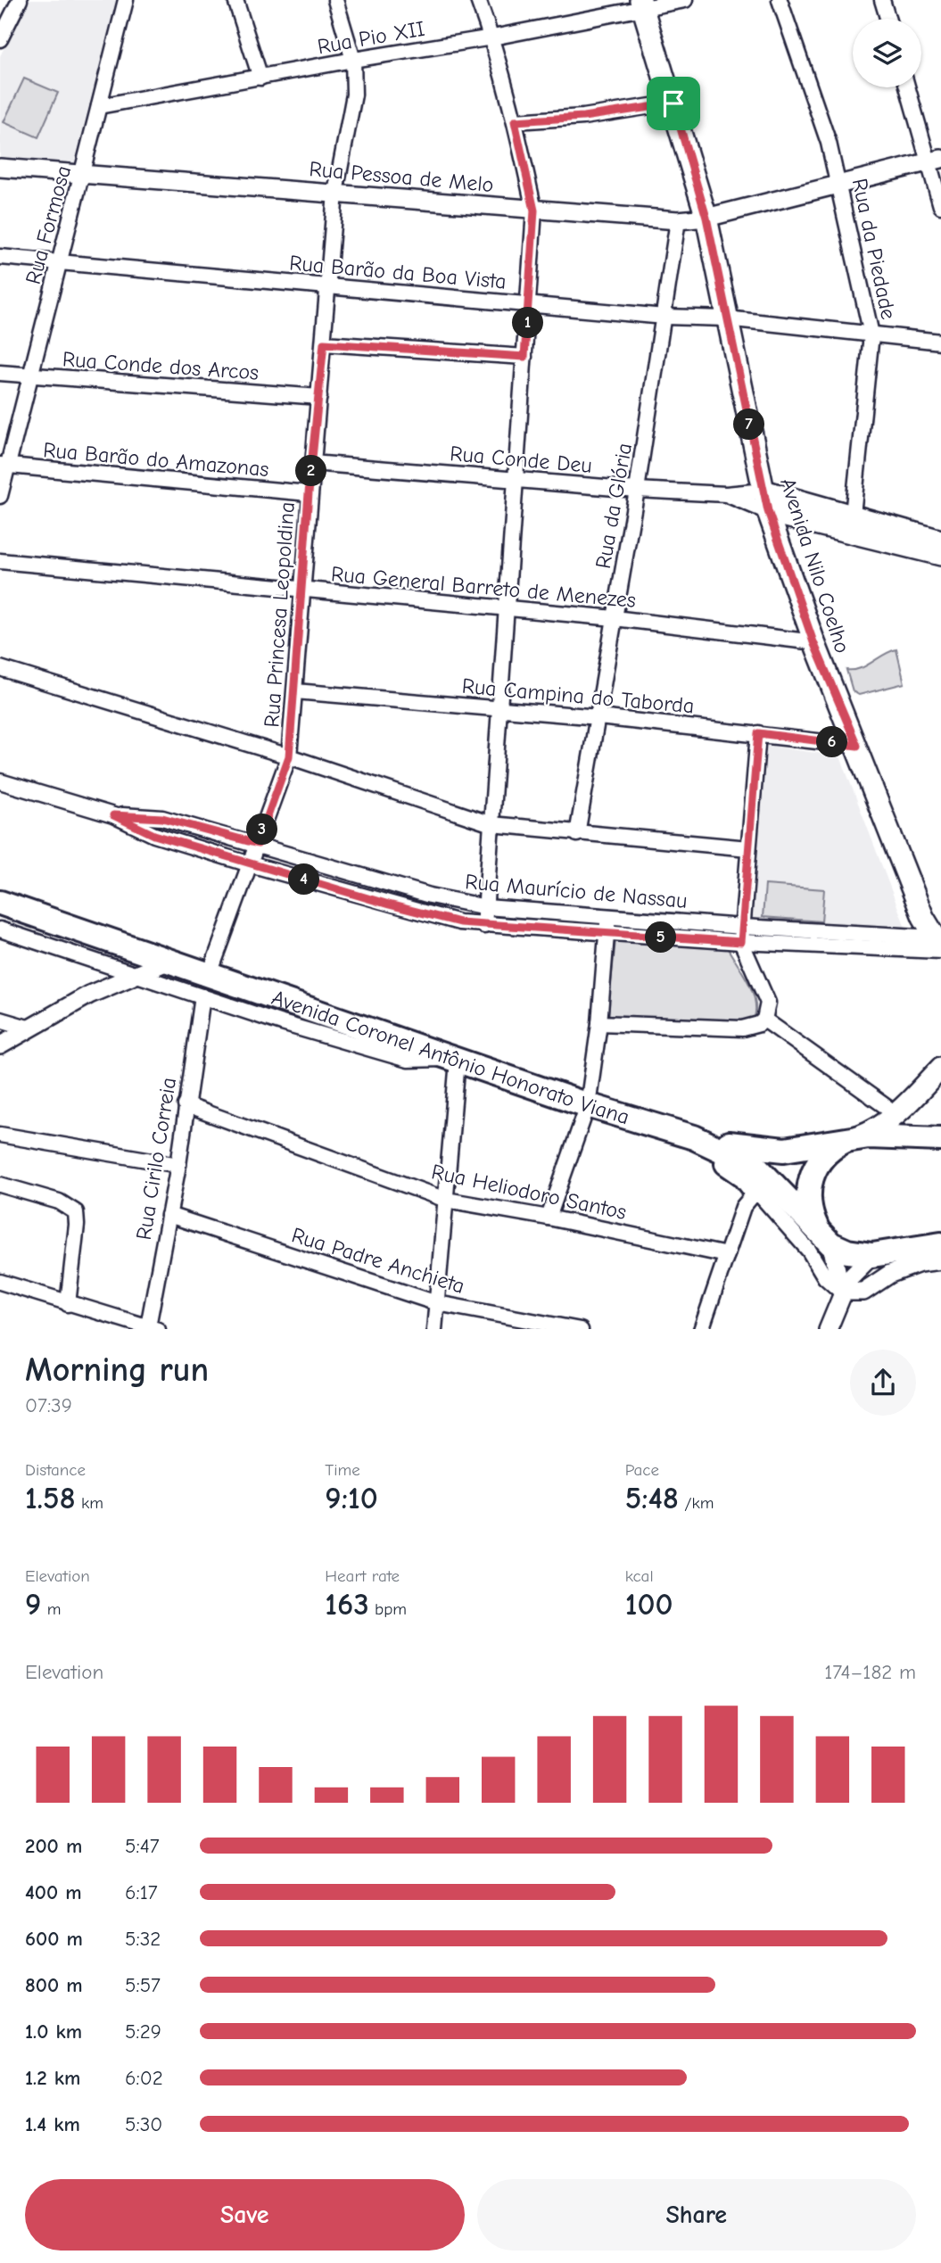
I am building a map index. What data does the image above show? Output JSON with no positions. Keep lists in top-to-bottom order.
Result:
{
  "streets": {
    "highway": ["Avenida Coronel Antônio Honorato Viana"],
    "main road": ["Avenida Nilo Coelho"],
    "street": [
      "Rua Pio XII",
      "Rua Pessoa de Melo",
      "Rua Formosa",
      "Rua da Piedade",
      "Rua Barão da Boa Vista",
      "Rua Conde dos Arcos",
      "Rua Barão do Amazonas",
      "Rua Conde Deu",
      "Rua da Glória",
      "Rua General Barreto de Menezes",
      "Rua Princesa Leopoldina",
      "Rua Campina do Taborda",
      "Rua Maurício de Nassau",
      "Rua Cirilo Correia",
      "Rua Heliodoro Santos",
      "Rua Padre Anchieta"
    ]
  },
  "crossings": [
    ["Rua Pio XII", "Rua Formosa"],
    ["Rua Pio XII", "Avenida Nilo Coelho"],
    ["Rua Pio XII", "Rua Princesa Leopoldina"],
    ["Rua Pessoa de Melo", "Rua Formosa"],
    ["Rua Pessoa de Melo", "Rua da Piedade"],
    ["Rua Pessoa de Melo", "Rua da Glória"],
    ["Rua Pessoa de Melo", "Avenida Nilo Coelho"],
    ["Rua Pessoa de Melo", "Rua Princesa Leopoldina"],
    ["Rua Formosa", "Rua Barão da Boa Vista"],
    ["Rua Formosa", "Rua Conde dos Arcos"],
    ["Rua Formosa", "Rua Barão do Amazonas"],
    ["Rua da Piedade", "Rua Barão da Boa Vista"],
    ["Rua Barão da Boa Vista", "Rua da Glória"],
    ["Rua Barão da Boa Vista", "Avenida Nilo Coelho"],
    ["Rua Barão da Boa Vista", "Rua Princesa Leopoldina"],
    ["Rua Conde dos Arcos", "Rua Princesa Leopoldina"],
    ["Rua Barão do Amazonas", "Rua Princesa Leopoldina"],
    ["Rua Conde Deu", "Rua da Glória"],
    ["Rua Conde Deu", "Avenida Nilo Coelho"],
    ["Rua Conde Deu", "Rua Princesa Leopoldina"],
    ["Rua da Glória", "Rua General Barreto de Menezes"],
    ["Rua da Glória", "Rua Campina do Taborda"],
    ["Avenida Nilo Coelho", "Rua General Barreto de Menezes"],
    ["Avenida Nilo Coelho", "Rua Campina do Taborda"],
    ["Avenida Nilo Coelho", "Rua Maurício de Nassau"],
    ["Rua General Barreto de Menezes", "Rua Princesa Leopoldina"],
    ["Rua Princesa Leopoldina", "Rua Campina do Taborda"],
    ["Rua Princesa Leopoldina", "Rua Maurício de Nassau"],
    ["Rua Princesa Leopoldina", "Avenida Coronel Antônio Honorato Viana"],
    ["Rua Princesa Leopoldina", "Rua Cirilo Correia"],
    ["Avenida Coronel Antônio Honorato Viana", "Rua Cirilo Correia"],
    ["Rua Cirilo Correia", "Rua Heliodoro Santos"],
    ["Rua Cirilo Correia", "Rua Padre Anchieta"]
  ],
  "page": {
    "pins": [
      "1",
      "7",
      "2",
      "6",
      "3",
      "4",
      "5"
    ],
    "heading": ["Morning run", "07:39"],
    "stats": [
      ["Distance", "1.58 km"],
      ["Time", "9:10"],
      ["Pace", "5:48 /km"],
      ["Elevation", "9 m"],
      ["Heart rate", "163 bpm"],
      ["kcal", "100"]
    ],
    "chart": ["Elevation", "174–182 m"],
    "list": [
      {
        "name": "200 m",
        "note": "5:47"
      },
      {
        "name": "400 m",
        "note": "6:17"
      },
      {
        "name": "600 m",
        "note": "5:32"
      },
      {
        "name": "800 m",
        "note": "5:57"
      },
      {
        "name": "1.0 km",
        "note": "5:29"
      },
      {
        "name": "1.2 km",
        "note": "6:02"
      },
      {
        "name": "1.4 km",
        "note": "5:30"
      }
    ],
    "buttons": ["Save", "Share"]
  }
}
